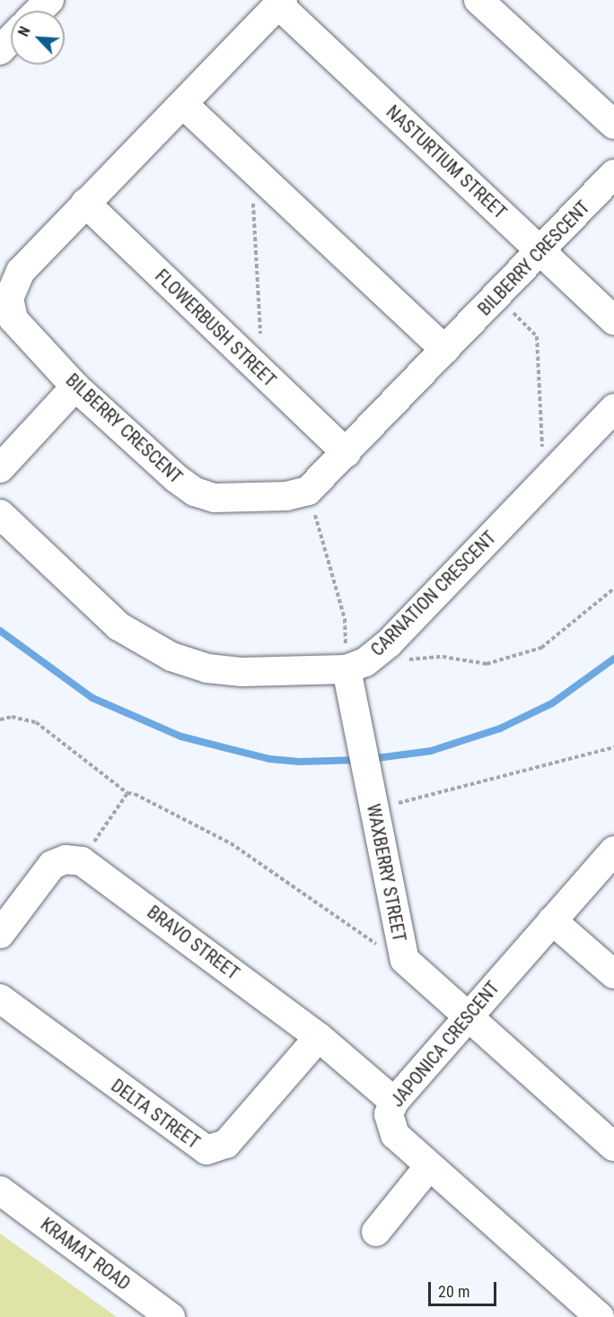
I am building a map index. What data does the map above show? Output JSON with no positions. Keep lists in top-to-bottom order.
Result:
{
  "streets": {
    "street": [
      "NASTURTIUM STREET",
      "BILBERRY CRESCENT",
      "FLOWERBUSH STREET",
      "CARNATION CRESCENT",
      "WAXBERRY STREET",
      "BRAVO STREET",
      "JAPONICA CRESCENT",
      "DELTA STREET",
      "KRAMAT ROAD"
    ]
  },
  "crossings": [
    ["NASTURTIUM STREET", "BILBERRY CRESCENT"],
    ["BILBERRY CRESCENT", "FLOWERBUSH STREET"],
    ["CARNATION CRESCENT", "WAXBERRY STREET"],
    ["WAXBERRY STREET", "JAPONICA CRESCENT"],
    ["BRAVO STREET", "JAPONICA CRESCENT"],
    ["BRAVO STREET", "DELTA STREET"]
  ],
  "scale_bar": "20 m",
  "north": "top left"
}
